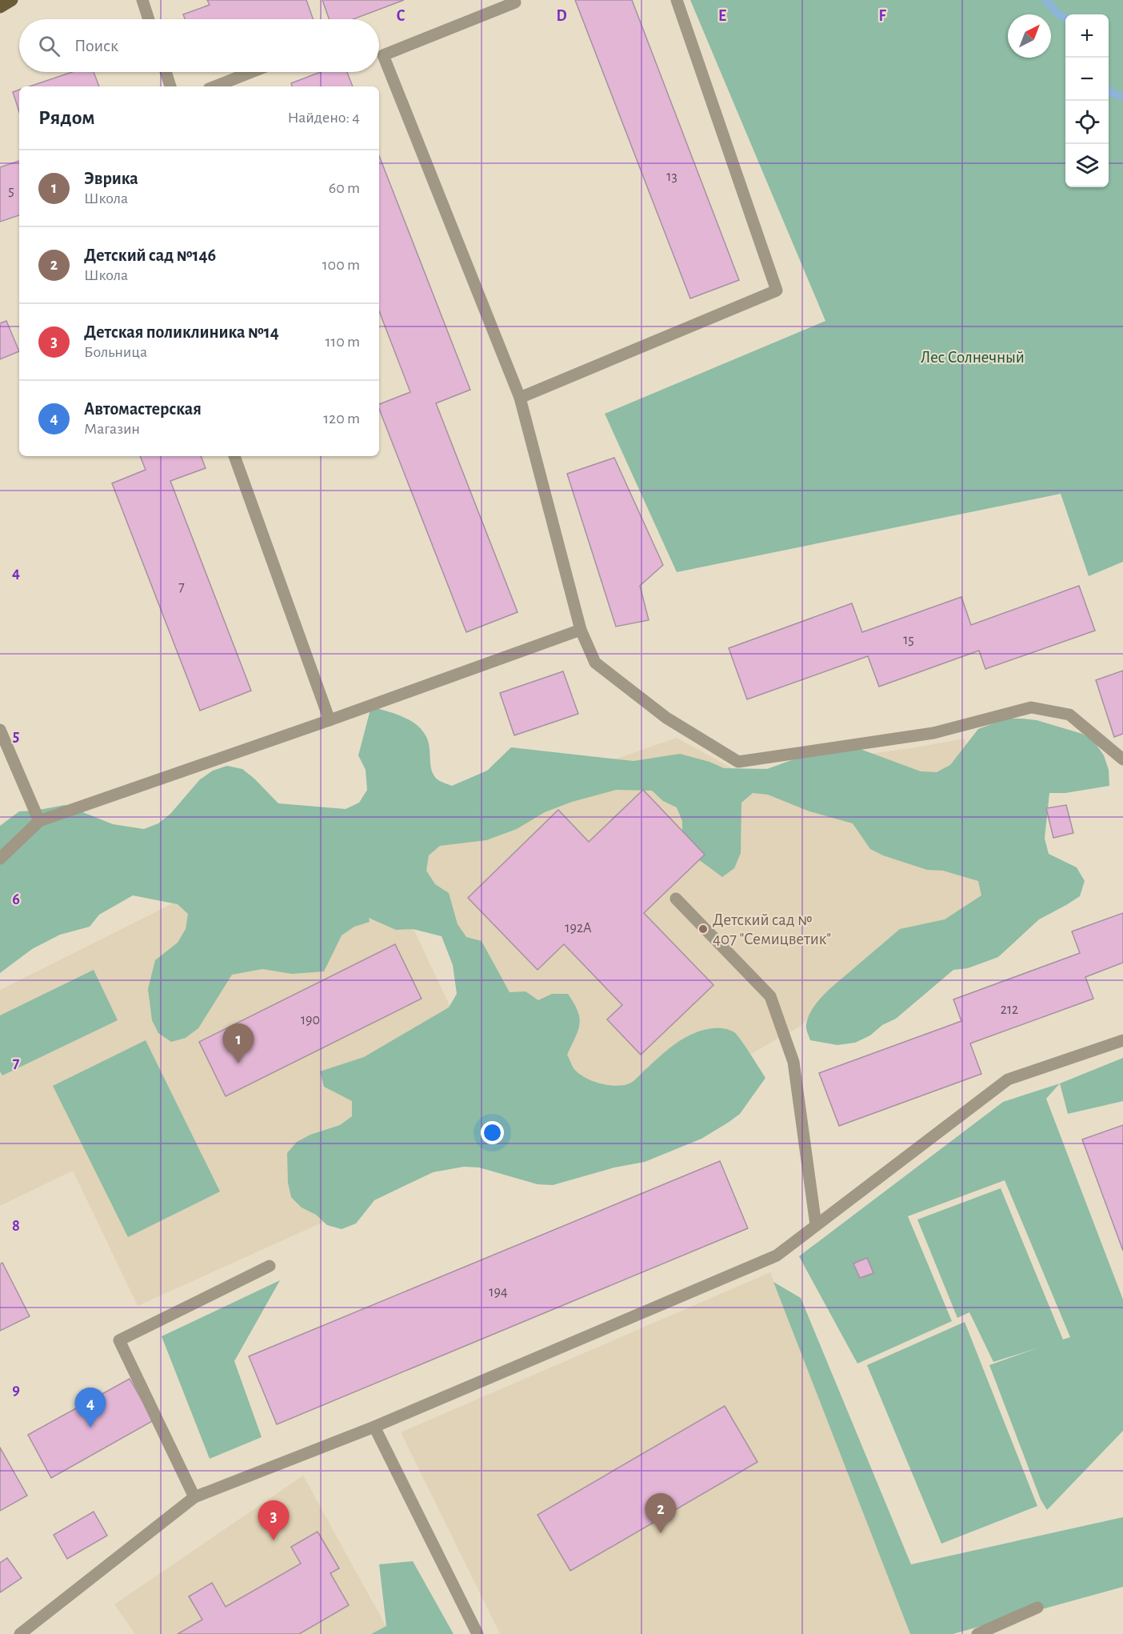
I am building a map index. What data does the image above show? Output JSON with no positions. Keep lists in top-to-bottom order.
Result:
{
  "parks": ["Лес Солнечный"],
  "places": ["Детский сад № 407 \"Семицветик\""],
  "house_numbers": [
    "13",
    "5",
    "7",
    "15",
    "192А",
    "212",
    "190",
    "194"
  ],
  "north": "top right",
  "page": {
    "map_buttons": ["+", "−"],
    "search": "Поиск",
    "heading": ["Рядом", "Найдено: 4"],
    "list": [
      {
        "mark": "1",
        "name": "Эврика",
        "note": "Школа",
        "value": "60 m"
      },
      {
        "mark": "2",
        "name": "Детский сад №146",
        "note": "Школа",
        "value": "100 m"
      },
      {
        "mark": "3",
        "name": "Детская поликлиника №14",
        "note": "Больница",
        "value": "110 m"
      },
      {
        "mark": "4",
        "name": "Автомастерская",
        "note": "Магазин",
        "value": "120 m"
      }
    ],
    "pins": [
      "1",
      "4",
      "2",
      "3"
    ]
  },
  "grid": {
    "columns": [
      "C",
      "D",
      "E",
      "F"
    ],
    "rows": [
      "4",
      "5",
      "6",
      "7",
      "8",
      "9"
    ]
  }
}
